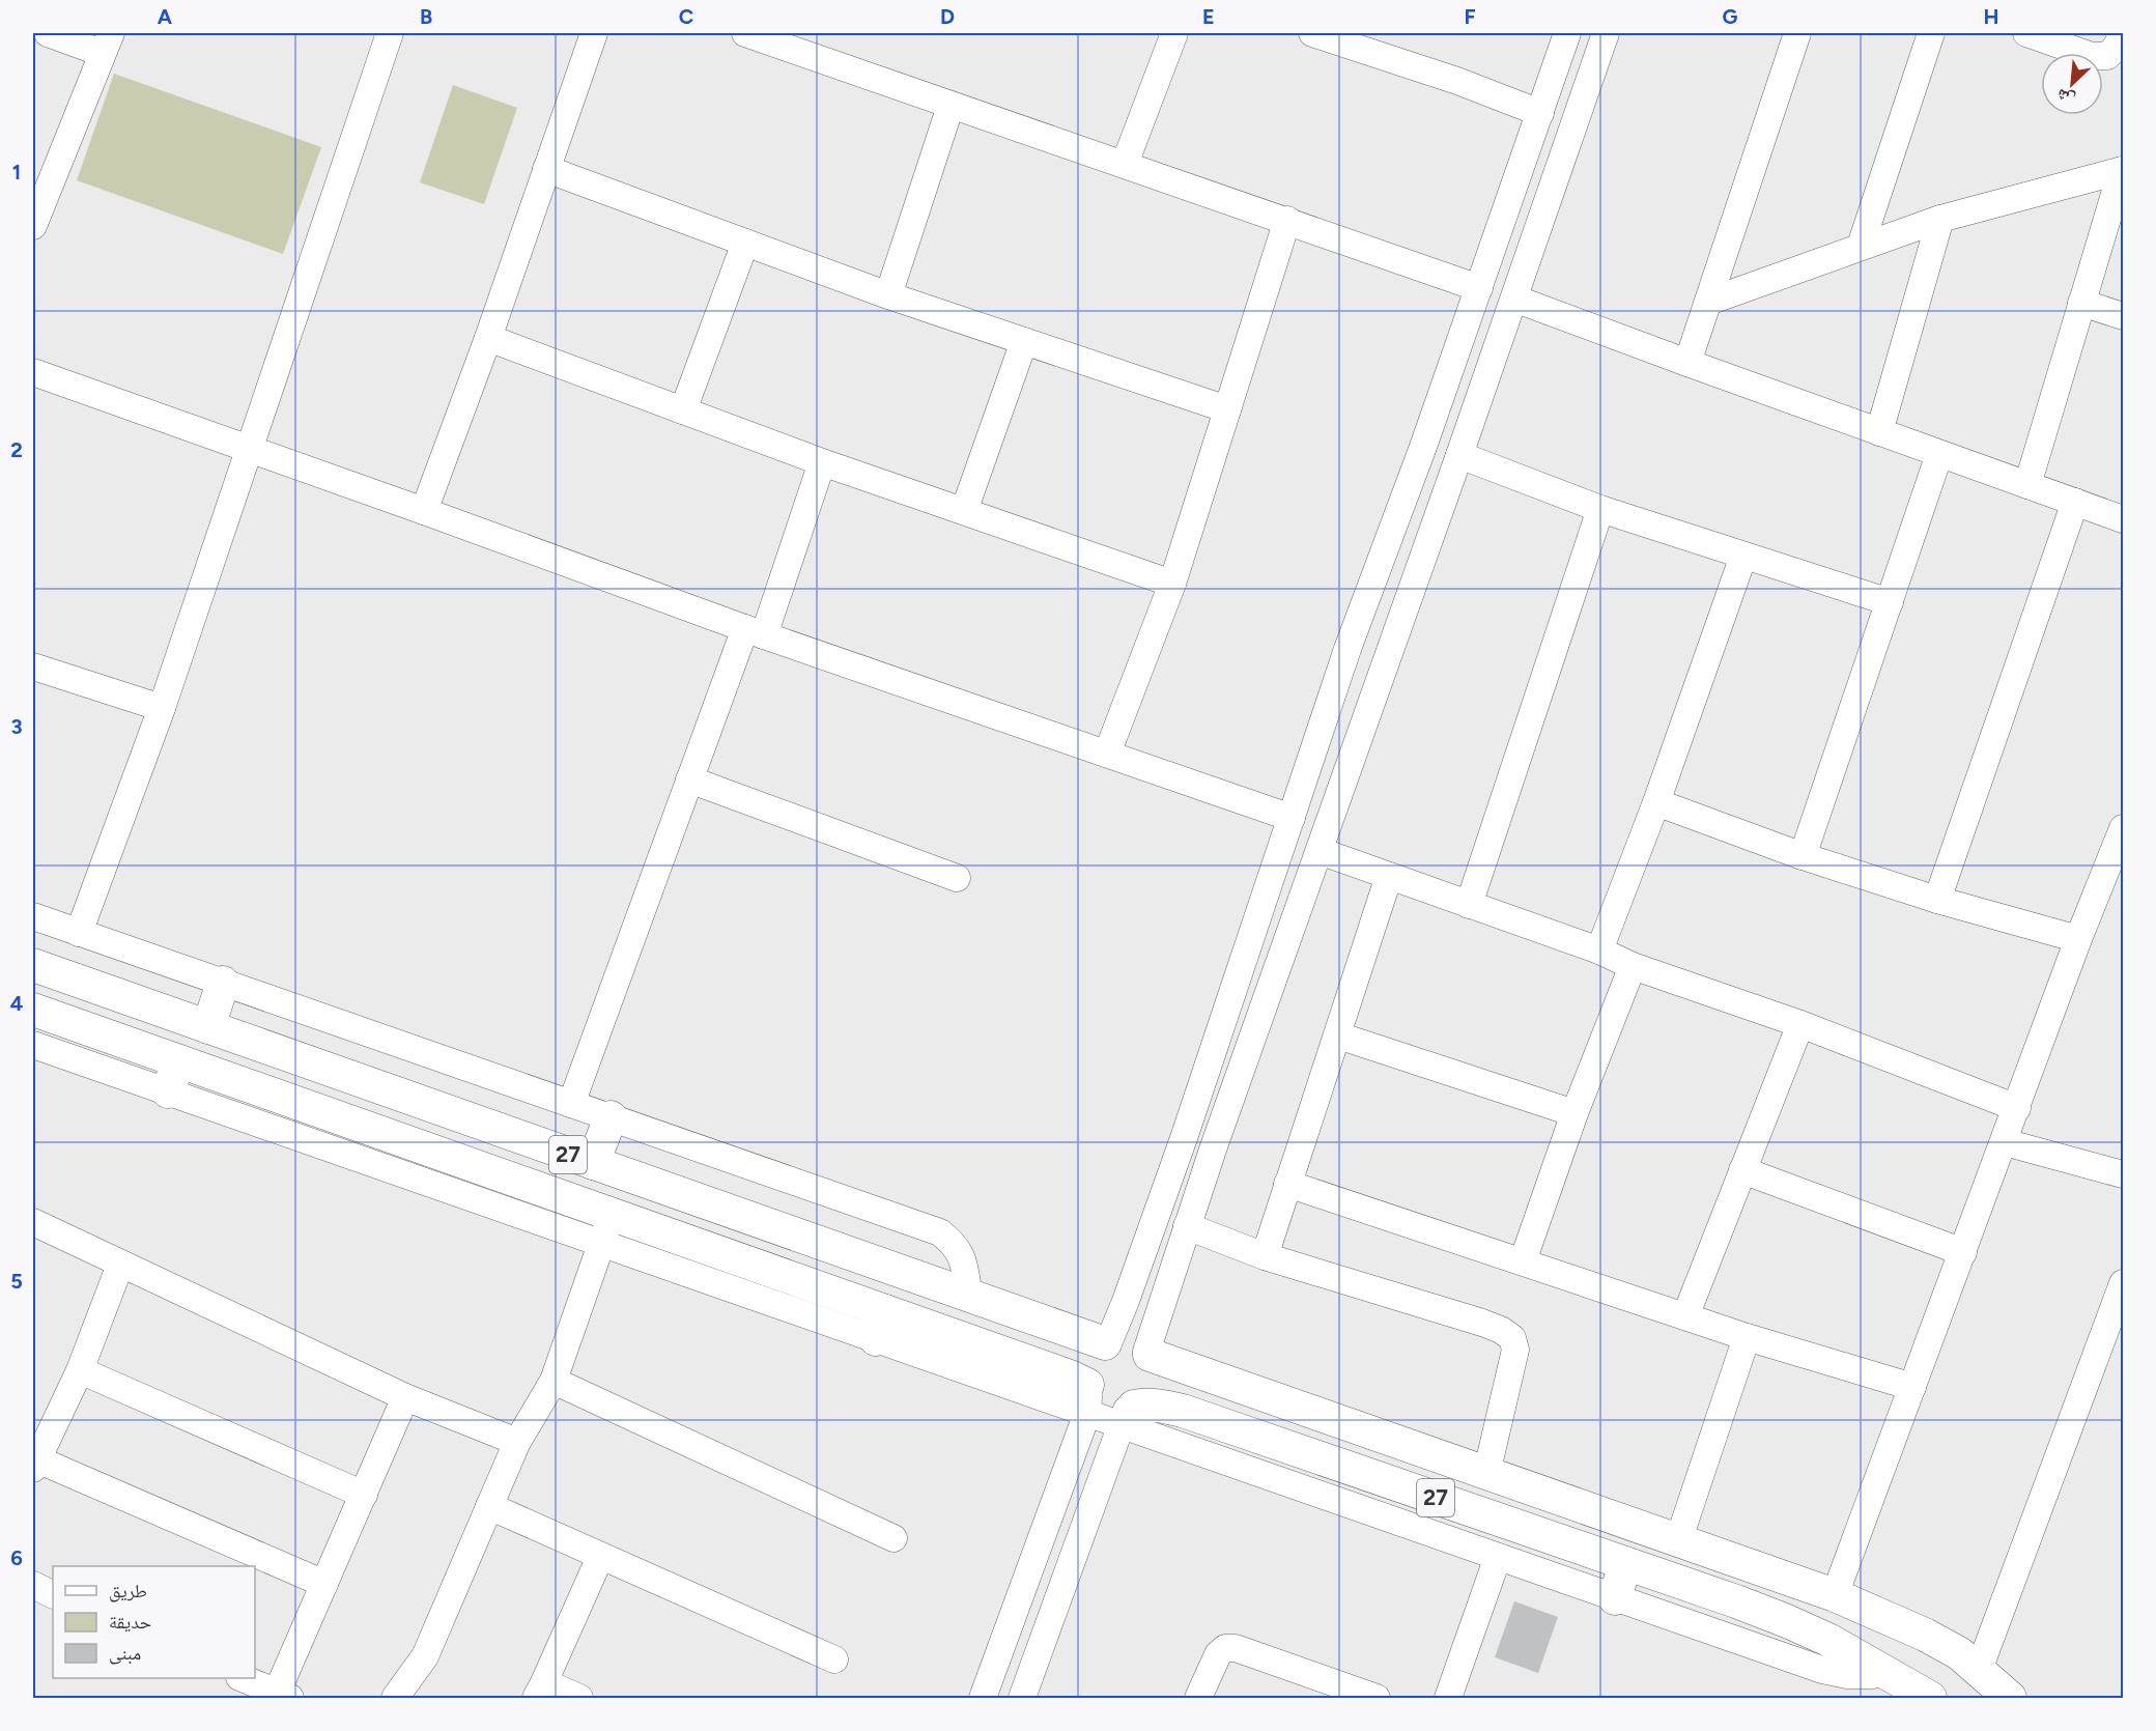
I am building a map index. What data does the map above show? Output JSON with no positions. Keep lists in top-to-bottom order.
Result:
{
  "streets": {
    "main road": ["27"]
  },
  "legend": ["طريق", "حديقة", "مبنى"],
  "north": "bottom left",
  "grid": {
    "columns": [
      "A",
      "B",
      "C",
      "D",
      "E",
      "F",
      "G",
      "H"
    ],
    "rows": [
      "1",
      "2",
      "3",
      "4",
      "5",
      "6"
    ]
  }
}
